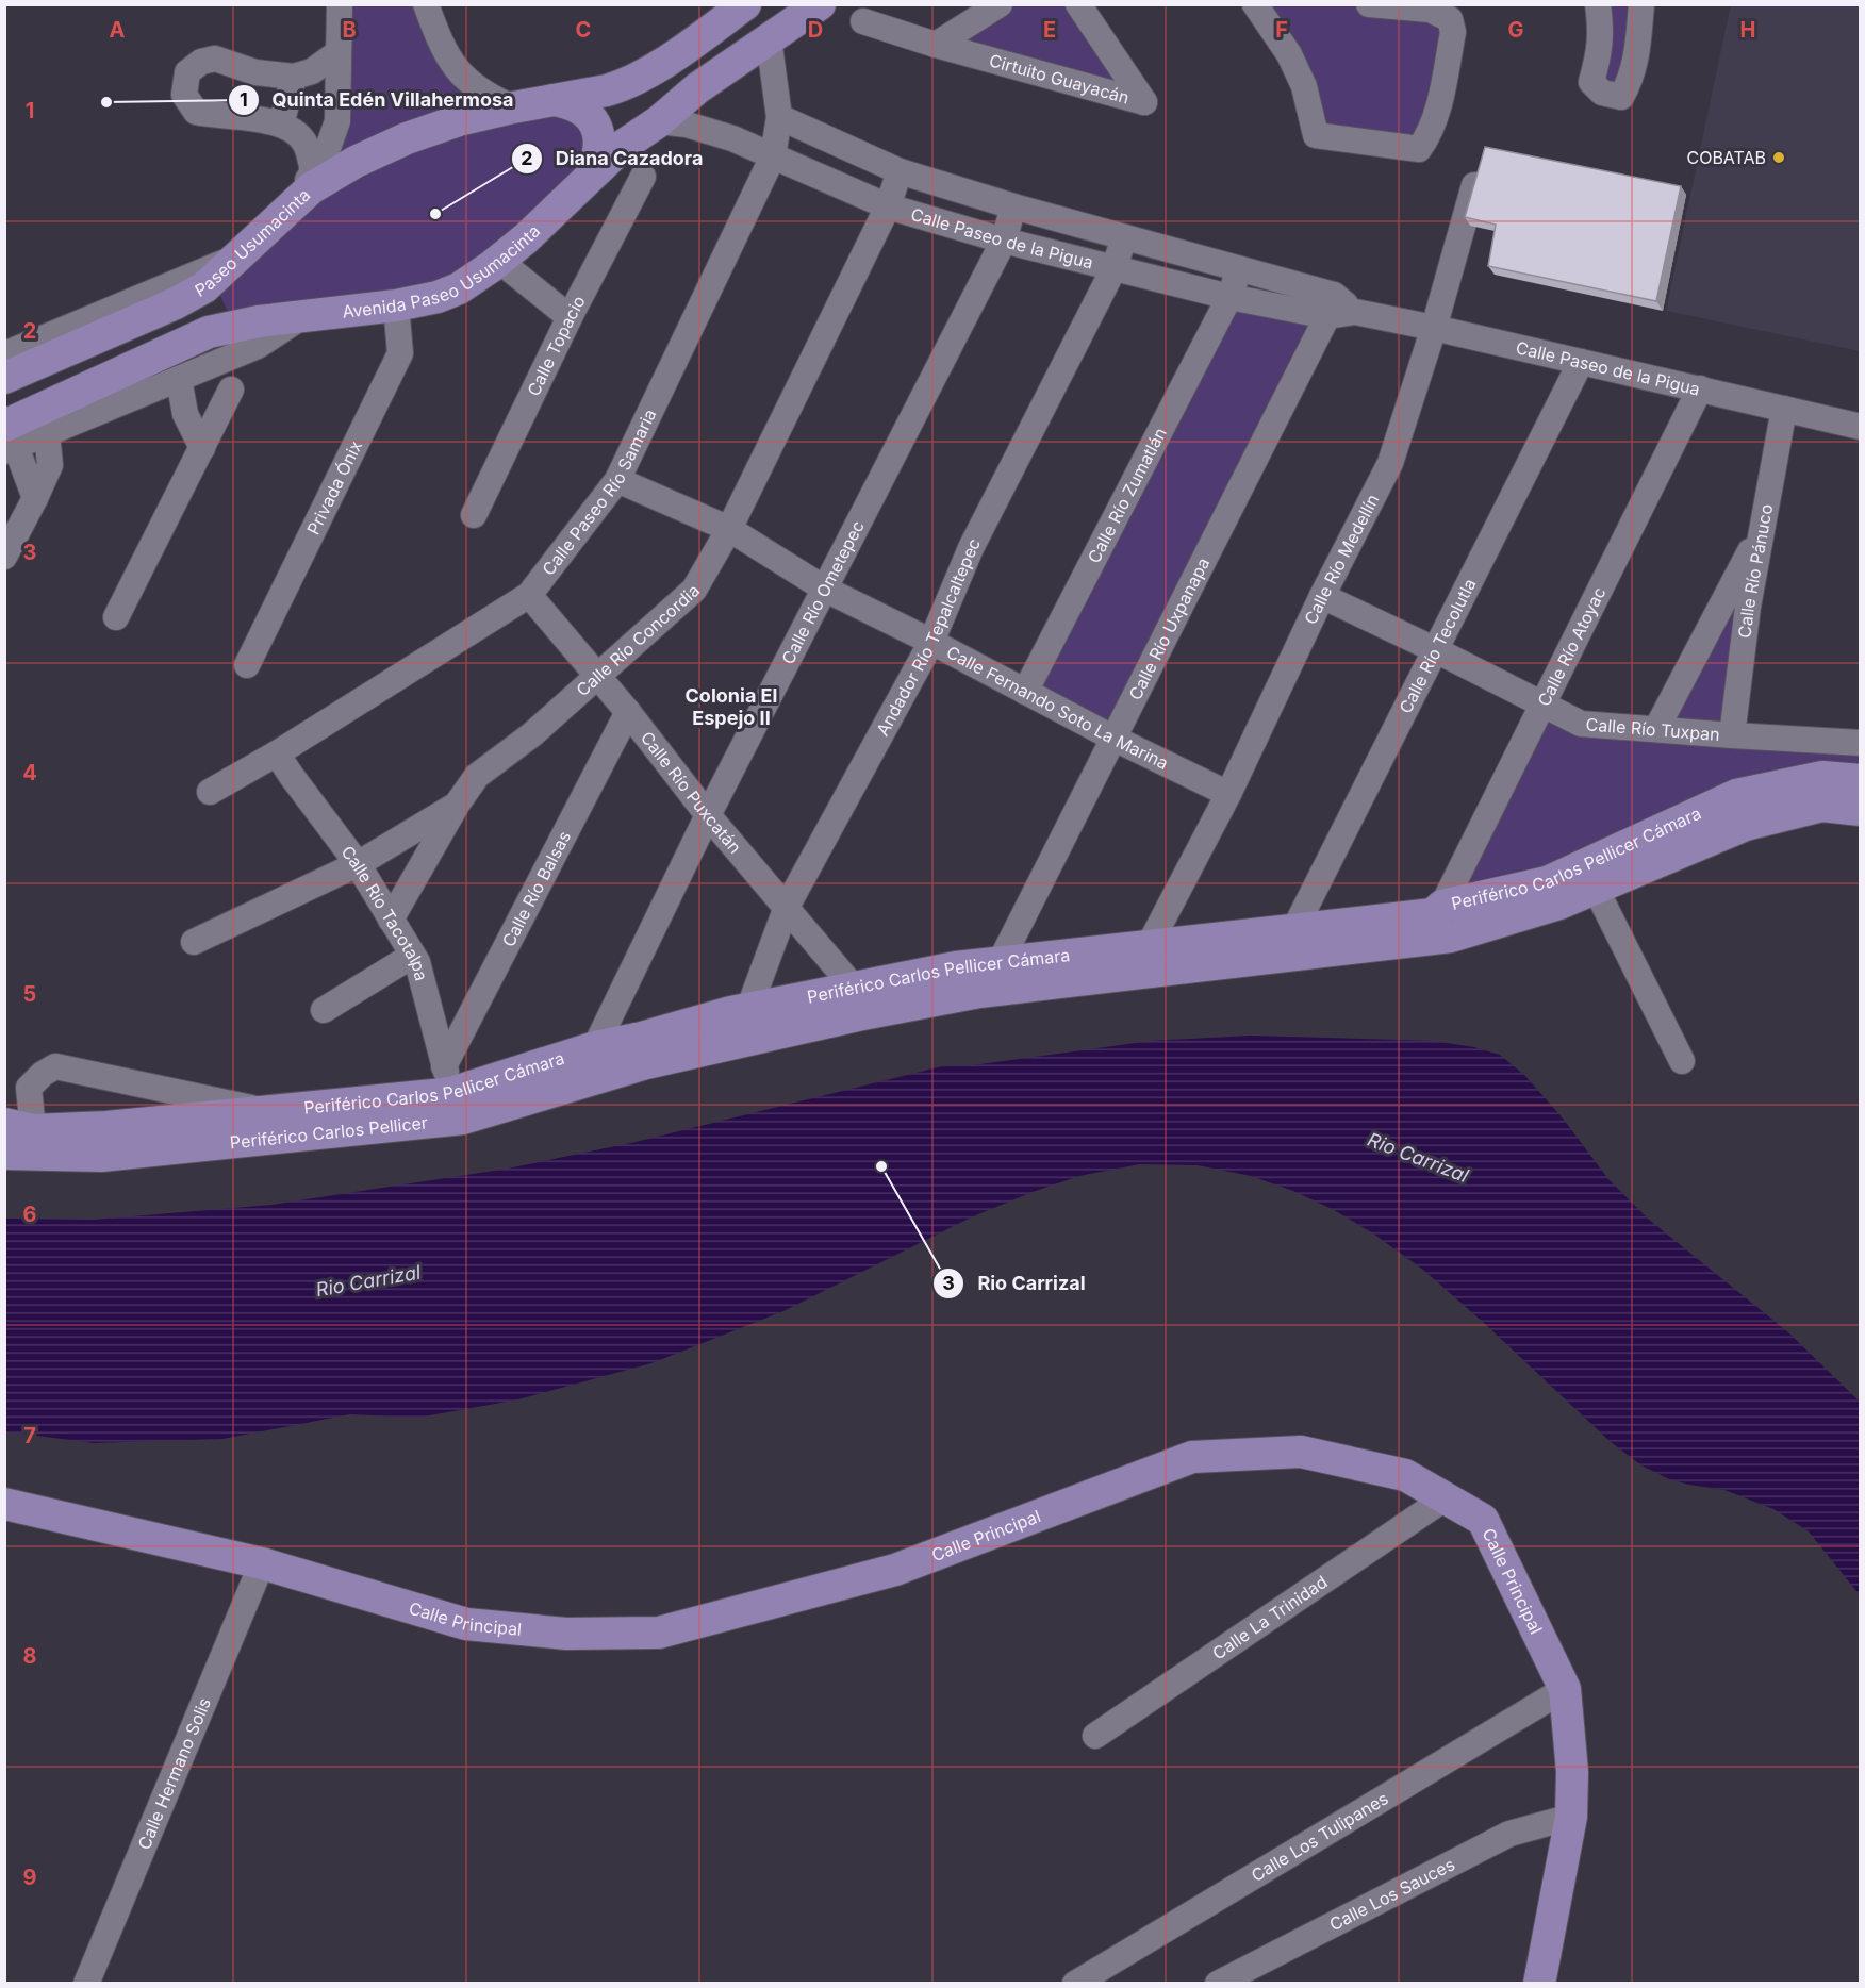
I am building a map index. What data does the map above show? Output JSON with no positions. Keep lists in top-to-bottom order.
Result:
{
  "streets": {
    "main road": [
      "Paseo Usumacinta",
      "Avenida Paseo Usumacinta",
      "Periférico Carlos Pellicer Cámara",
      "Periférico Carlos Pellicer",
      "Calle Principal"
    ],
    "street": [
      "Cirtuito Guayacán",
      "Calle Paseo de la Pigua",
      "Calle Topacio",
      "Privada Ónix",
      "Calle Paseo Río Samaria",
      "Calle Río Zumatlán",
      "Calle Río Medellín",
      "Calle Río Pánuco",
      "Calle Río Ometepec",
      "Calle Río Uxpanapa",
      "Andador Río Tepalcaltepec",
      "Calle Río Concordia",
      "Calle Río Tecolutla",
      "Calle Río Atoyac",
      "Calle Fernando Soto La Marina",
      "Calle Río Tuxpan",
      "Calle Río Puxcatán",
      "Calle Río Balsas",
      "Calle Río Tacotalpa",
      "Calle La Trinidad",
      "Calle Hermano Solis",
      "Calle Los Tulipanes",
      "Calle Los Sauces"
    ]
  },
  "crossings": [
    ["Calle Paseo de la Pigua", "Avenida Paseo Usumacinta"],
    ["Calle Paseo de la Pigua", "Calle Paseo Río Samaria"],
    ["Calle Paseo de la Pigua", "Calle Río Zumatlán"],
    ["Calle Paseo de la Pigua", "Calle Río Medellín"],
    ["Calle Paseo de la Pigua", "Calle Río Pánuco"],
    ["Calle Paseo de la Pigua", "Calle Río Ometepec"],
    ["Calle Paseo de la Pigua", "Calle Río Uxpanapa"],
    ["Calle Paseo de la Pigua", "Andador Río Tepalcaltepec"],
    ["Calle Paseo de la Pigua", "Calle Río Concordia"],
    ["Calle Paseo de la Pigua", "Calle Río Tecolutla"],
    ["Calle Paseo de la Pigua", "Calle Río Atoyac"],
    ["Avenida Paseo Usumacinta", "Privada Ónix"],
    ["Avenida Paseo Usumacinta", "Calle Paseo Río Samaria"],
    ["Calle Paseo Río Samaria", "Calle Fernando Soto La Marina"],
    ["Calle Paseo Río Samaria", "Calle Río Puxcatán"],
    ["Calle Paseo Río Samaria", "Calle Río Tacotalpa"],
    ["Calle Río Zumatlán", "Calle Fernando Soto La Marina"],
    ["Calle Río Medellín", "Calle Fernando Soto La Marina"],
    ["Calle Río Medellín", "Calle Río Tuxpan"],
    ["Calle Río Medellín", "Periférico Carlos Pellicer Cámara"],
    ["Calle Río Pánuco", "Calle Río Tuxpan"],
    ["Calle Río Ometepec", "Calle Fernando Soto La Marina"],
    ["Calle Río Ometepec", "Calle Río Puxcatán"],
    ["Calle Río Ometepec", "Periférico Carlos Pellicer Cámara"],
    ["Calle Río Uxpanapa", "Calle Fernando Soto La Marina"],
    ["Calle Río Uxpanapa", "Periférico Carlos Pellicer Cámara"],
    ["Andador Río Tepalcaltepec", "Calle Fernando Soto La Marina"],
    ["Andador Río Tepalcaltepec", "Calle Río Puxcatán"],
    ["Andador Río Tepalcaltepec", "Periférico Carlos Pellicer Cámara"],
    ["Calle Río Concordia", "Calle Fernando Soto La Marina"],
    ["Calle Río Concordia", "Calle Río Puxcatán"],
    ["Calle Río Concordia", "Calle Río Tacotalpa"],
    ["Calle Río Tecolutla", "Calle Río Tuxpan"],
    ["Calle Río Tecolutla", "Periférico Carlos Pellicer Cámara"],
    ["Calle Río Atoyac", "Calle Río Tuxpan"],
    ["Calle Río Atoyac", "Periférico Carlos Pellicer Cámara"],
    ["Calle Río Puxcatán", "Periférico Carlos Pellicer Cámara"],
    ["Calle Río Puxcatán", "Calle Río Balsas"],
    ["Periférico Carlos Pellicer Cámara", "Calle Río Balsas"],
    ["Periférico Carlos Pellicer Cámara", "Calle Río Tacotalpa"],
    ["Periférico Carlos Pellicer Cámara", "Periférico Carlos Pellicer"],
    ["Calle Río Balsas", "Calle Río Tacotalpa"],
    ["Calle Principal", "Calle La Trinidad"],
    ["Calle Principal", "Calle Hermano Solis"],
    ["Calle Principal", "Calle Los Tulipanes"],
    ["Calle Principal", "Calle Los Sauces"]
  ],
  "districts": ["Colonia El Espejo II"],
  "water": ["Rio Carrizal"],
  "places": [
    "Quinta Edén Villahermosa",
    "COBATAB",
    "Diana Cazadora",
    "Rio Carrizal"
  ],
  "grid": {
    "columns": [
      "A",
      "B",
      "C",
      "D",
      "E",
      "F",
      "G",
      "H"
    ],
    "rows": [
      "1",
      "2",
      "3",
      "4",
      "5",
      "6",
      "7",
      "8",
      "9"
    ]
  }
}
